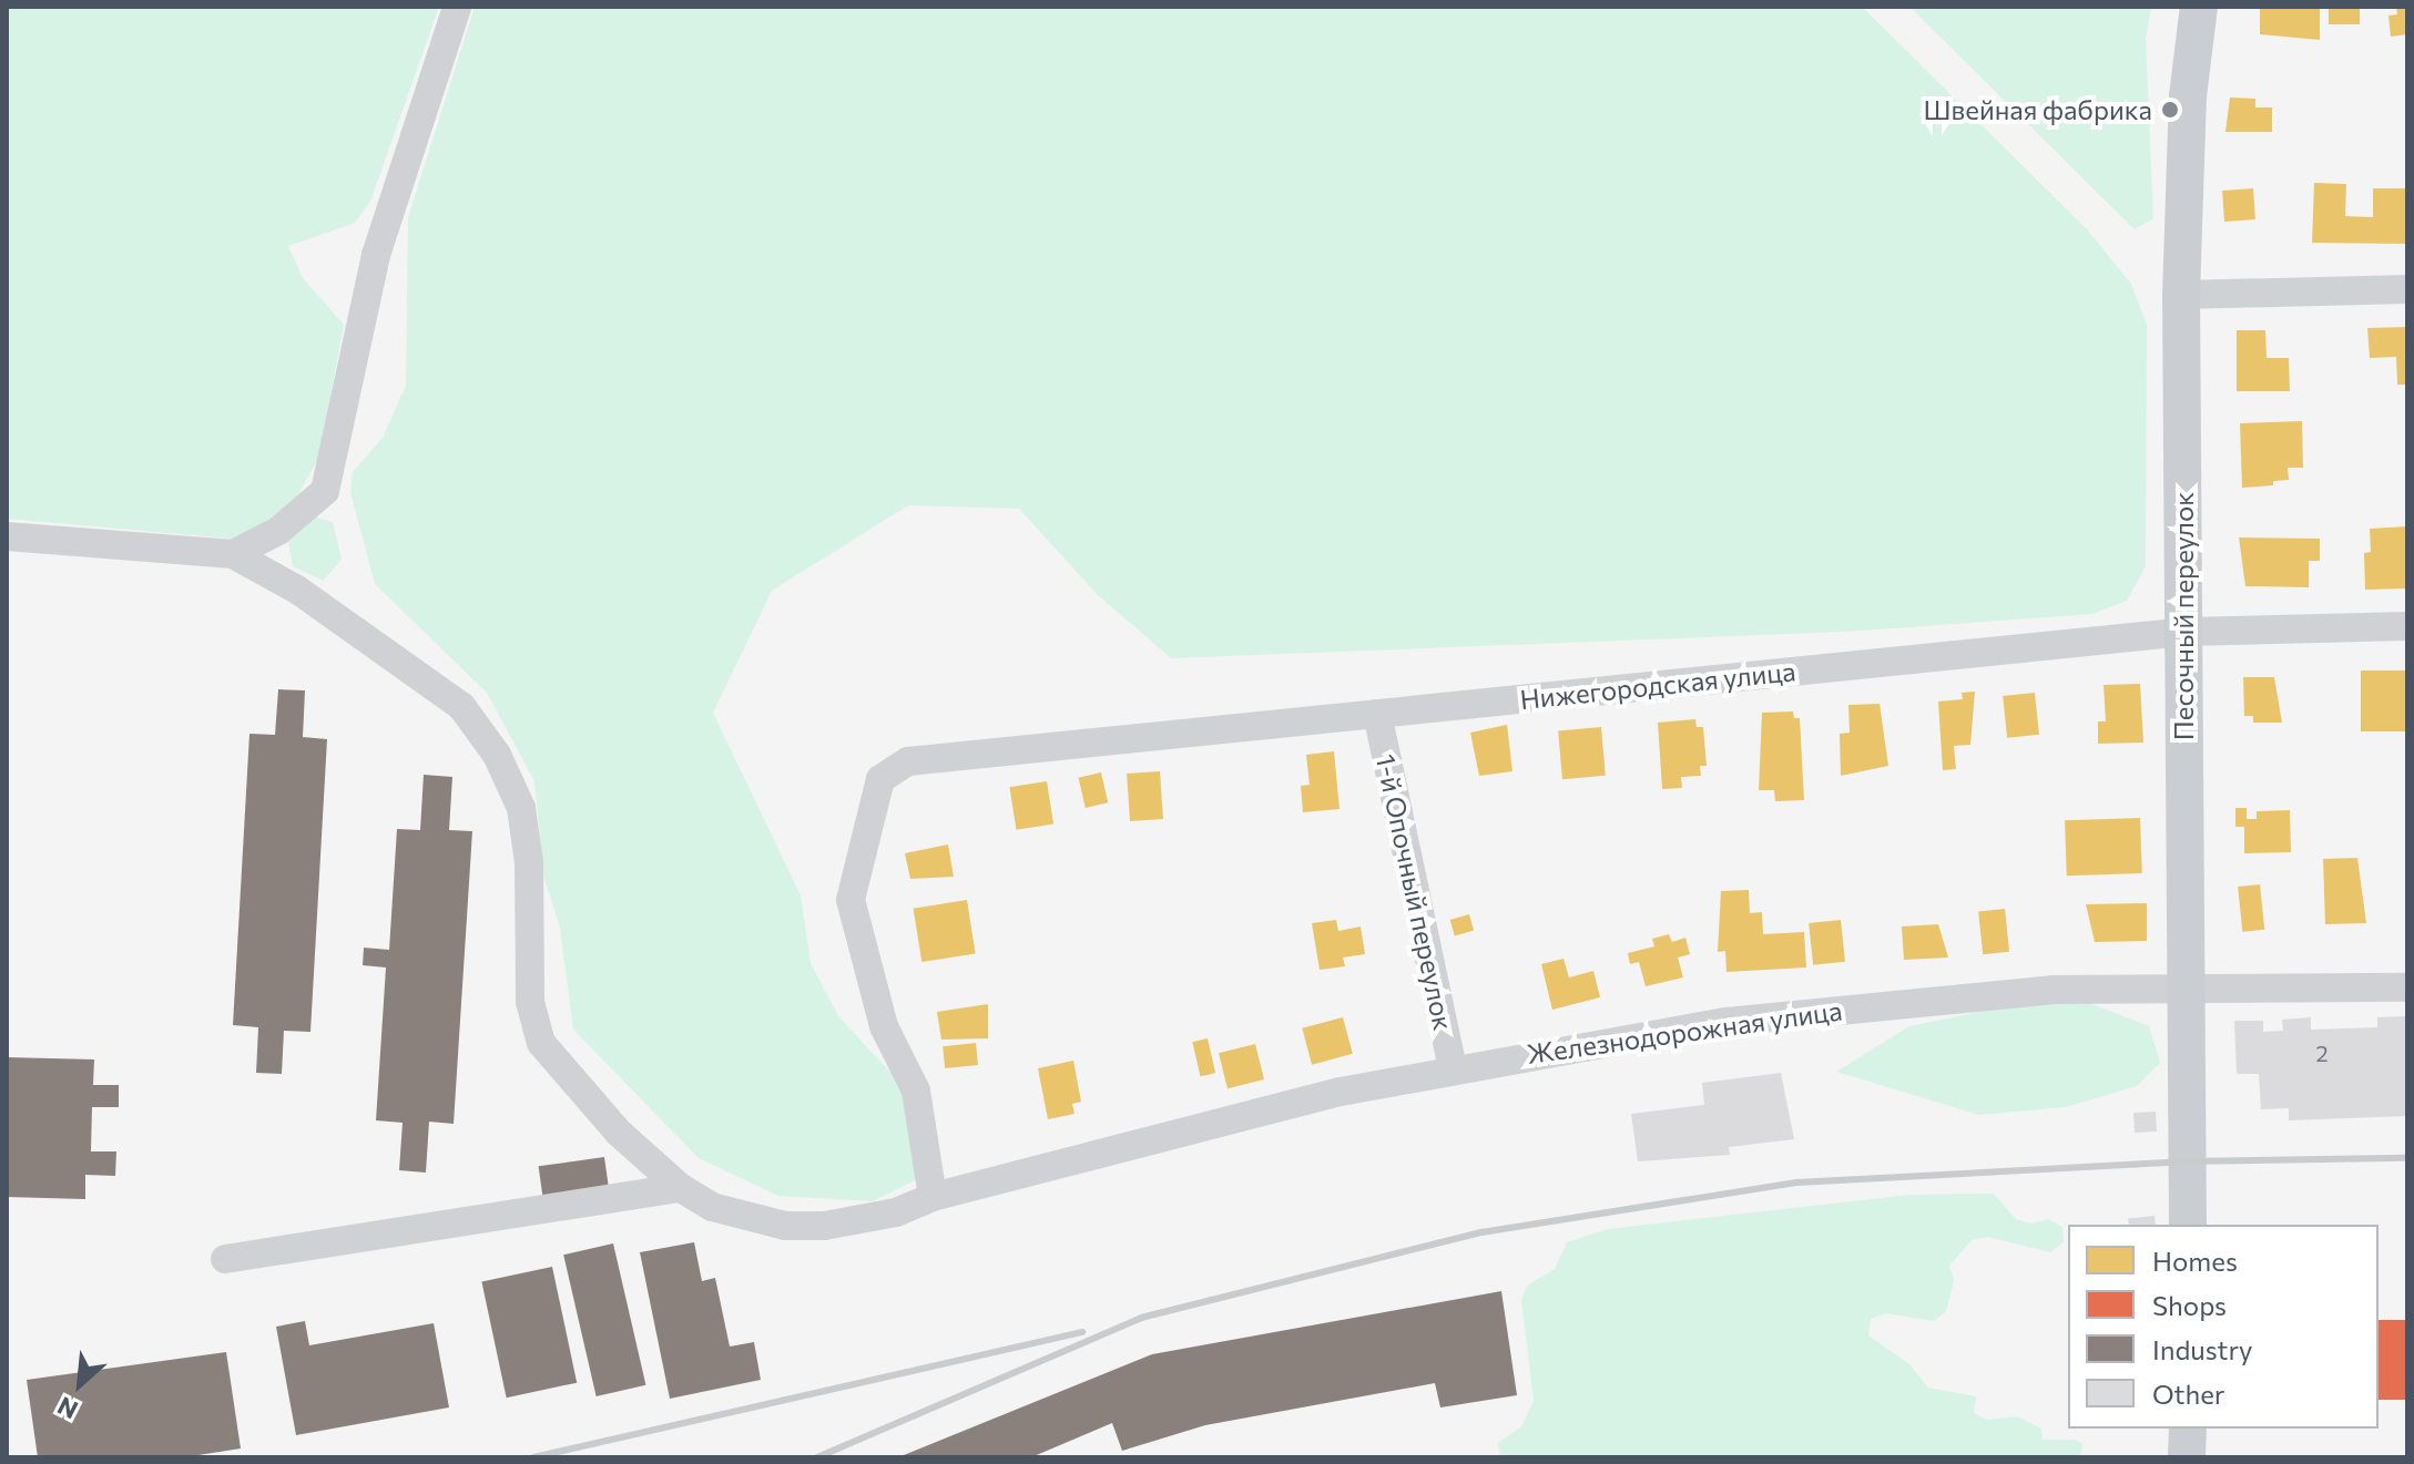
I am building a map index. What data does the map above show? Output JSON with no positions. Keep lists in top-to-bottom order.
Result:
{
  "streets": {
    "main road": ["Песочный переулок"],
    "street": ["Нижегородская улица", "1-й Опочный переулок", "Железнодорожная улица"]
  },
  "crossings": [
    ["Песочный переулок", "Нижегородская улица"],
    ["Песочный переулок", "Железнодорожная улица"],
    ["Нижегородская улица", "1-й Опочный переулок"],
    ["Нижегородская улица", "Железнодорожная улица"],
    ["1-й Опочный переулок", "Железнодорожная улица"]
  ],
  "places": ["Швейная фабрика"],
  "house_numbers": ["2"],
  "legend": [
    "Homes",
    "Shops",
    "Industry",
    "Other"
  ],
  "north": "bottom left"
}
